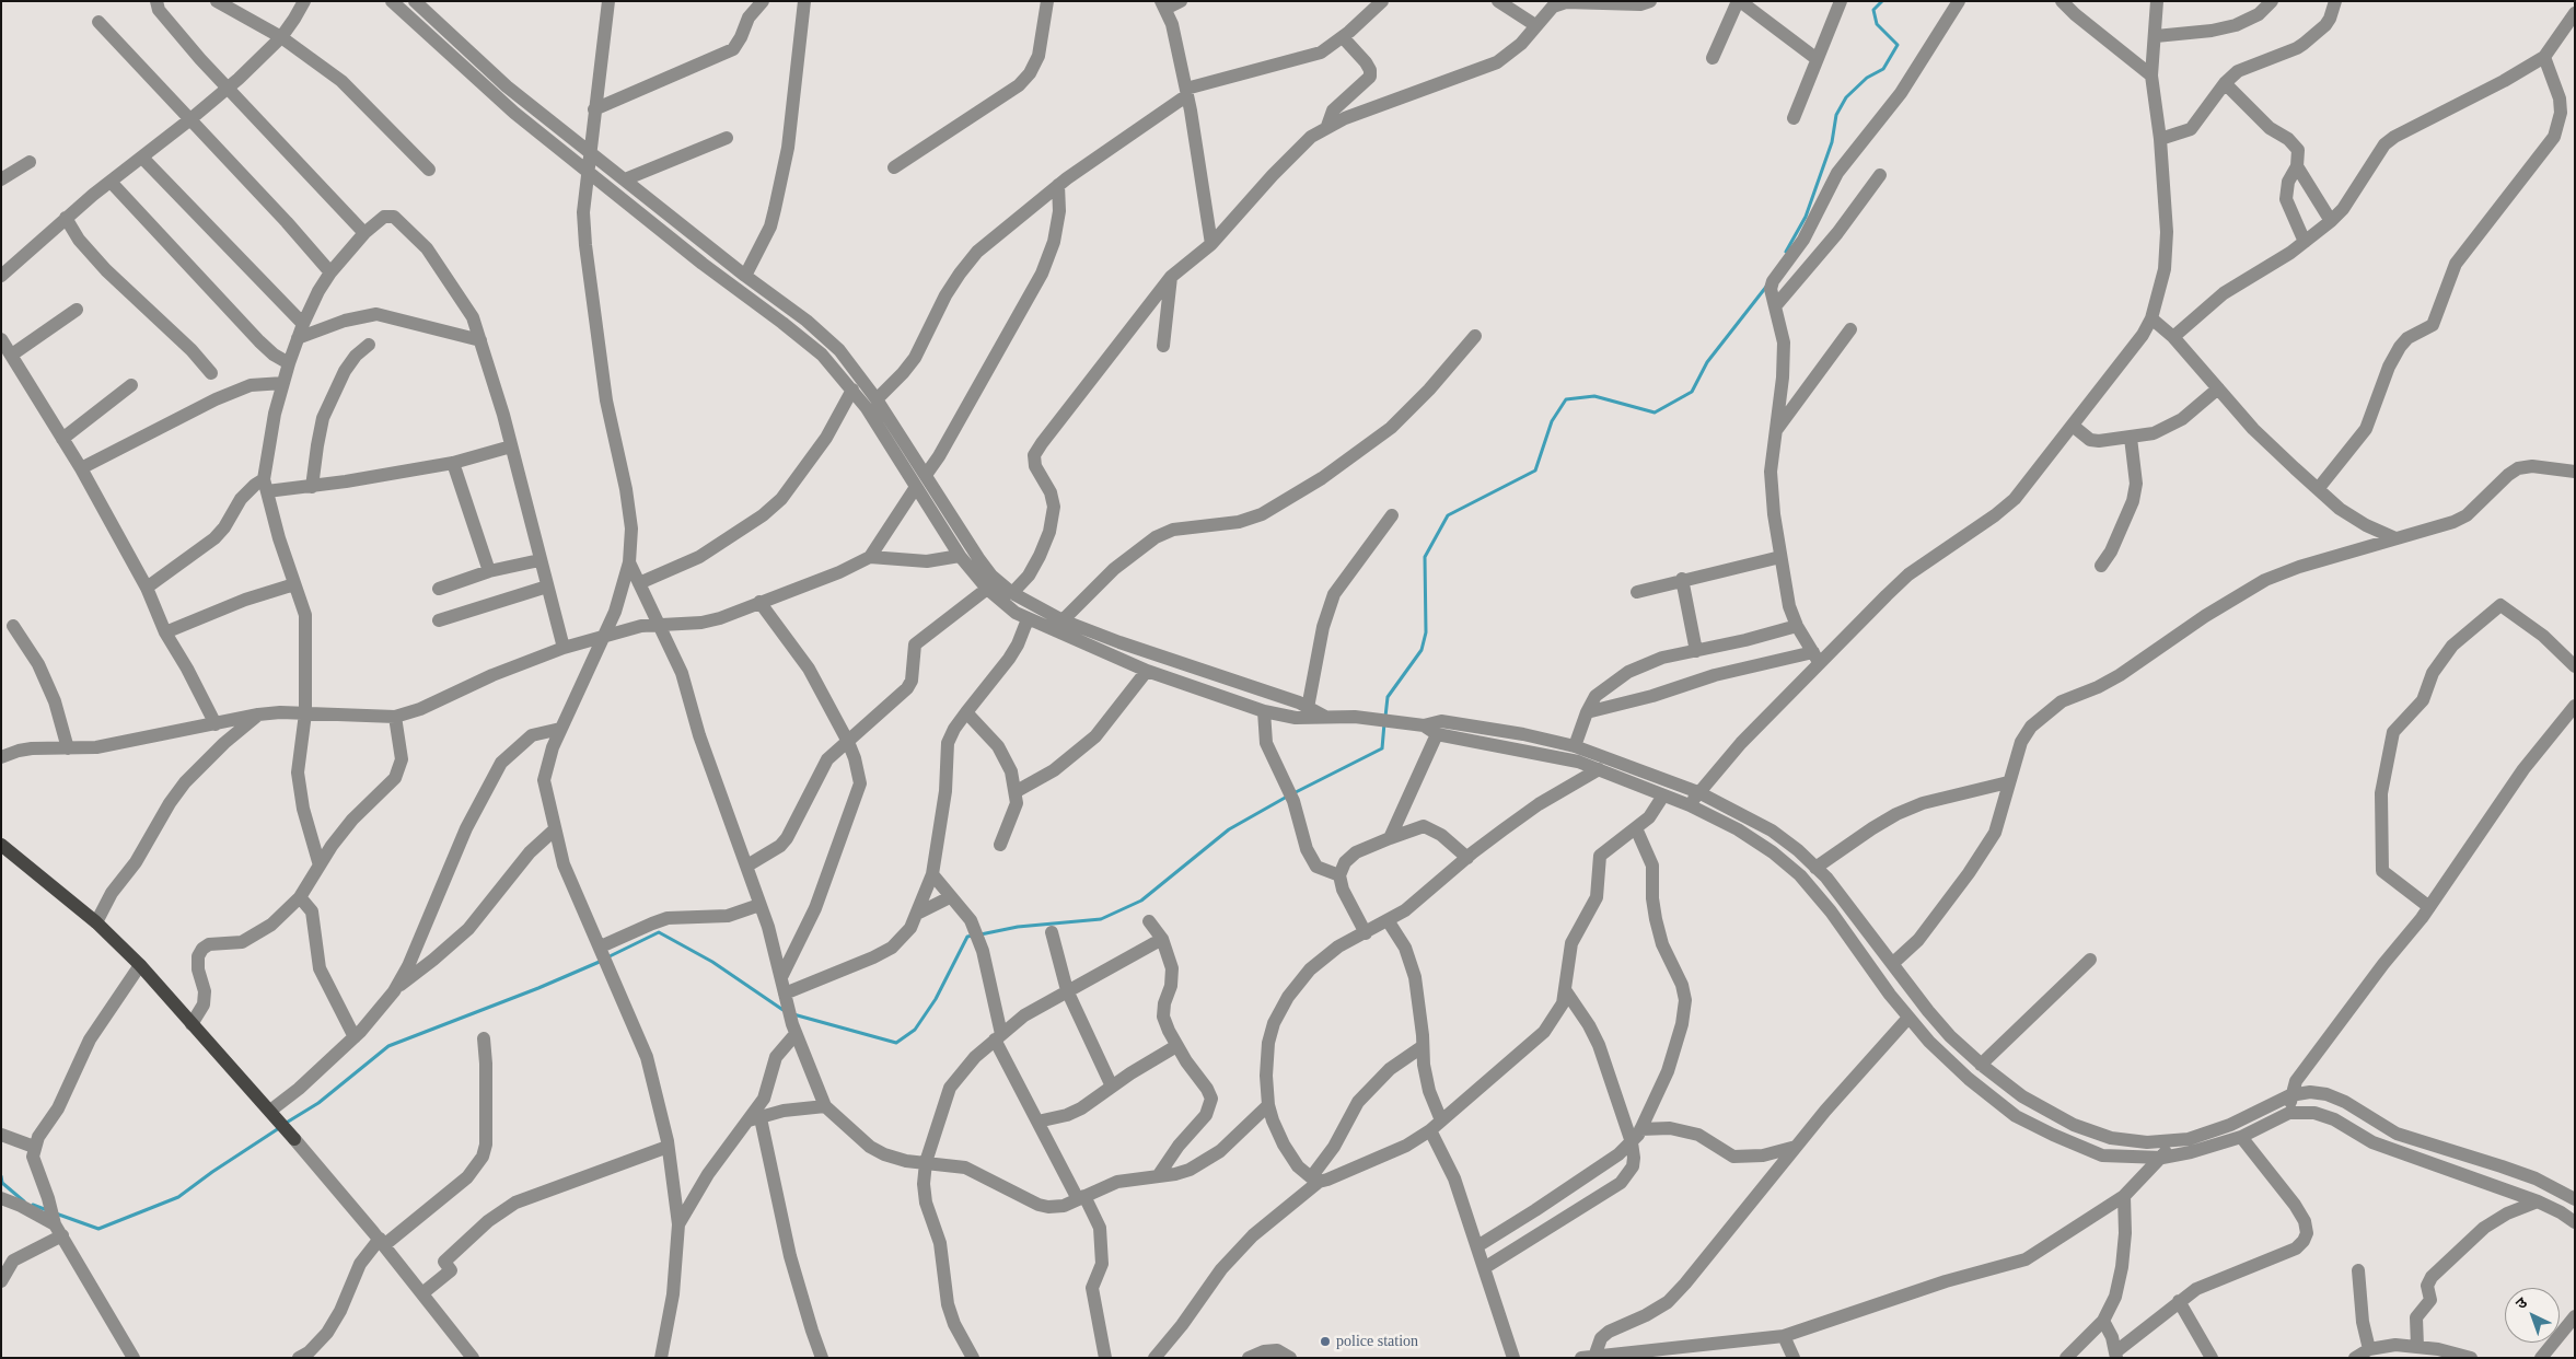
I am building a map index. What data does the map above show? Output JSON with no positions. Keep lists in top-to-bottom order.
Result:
{
  "places": ["police station"],
  "north": "top left"
}
